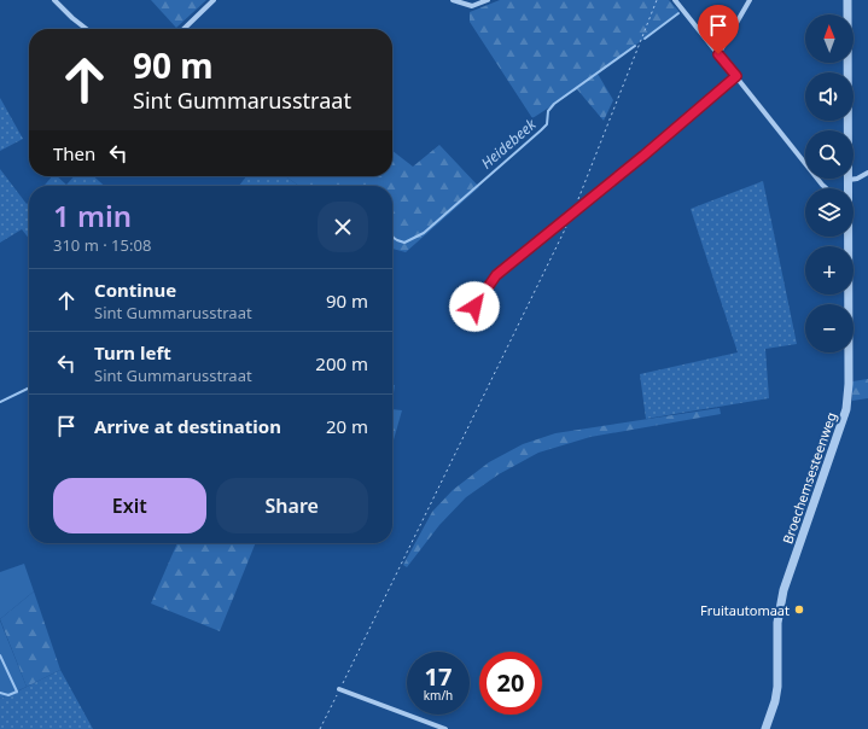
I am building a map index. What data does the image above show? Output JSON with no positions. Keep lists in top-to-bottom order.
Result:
{
  "streets": {
    "street": ["Broechemsesteenweg"]
  },
  "water": ["Heidebeek"],
  "places": ["Fruitautomaat"],
  "north": "top",
  "page": {
    "map_buttons": ["+", "−"],
    "turn": ["90 m", "Sint Gummarusstraat"],
    "then": "Then",
    "heading": ["1 min", "310 m · 15:08"],
    "list": [
      {
        "name": "Continue",
        "note": "Sint Gummarusstraat",
        "value": "90 m"
      },
      {
        "name": "Turn left",
        "note": "Sint Gummarusstraat",
        "value": "200 m"
      },
      {
        "name": "Arrive at destination",
        "value": "20 m"
      }
    ],
    "buttons": ["Exit", "Share"],
    "speed": "17 km/h",
    "limit": "20"
  }
}
